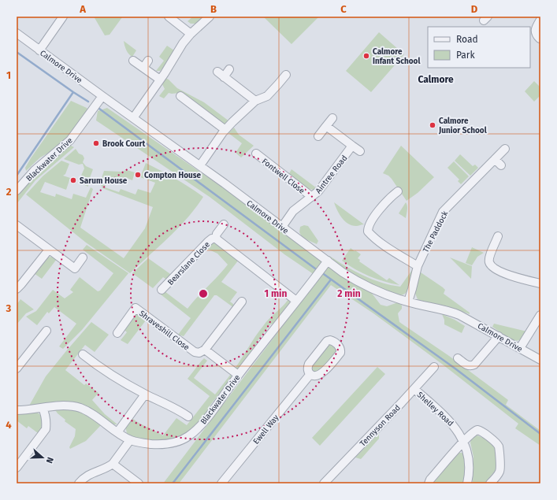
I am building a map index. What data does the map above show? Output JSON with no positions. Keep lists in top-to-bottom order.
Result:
{
  "streets": {
    "street": [
      "Calmore Drive",
      "Blackwater Drive",
      "Aintree Road",
      "Fontwell Close",
      "The Paddock",
      "Bearslane Close",
      "Shraveshill Close",
      "Shelley Road",
      "Tennyson Road",
      "Ewell Way"
    ]
  },
  "crossings": [
    ["Calmore Drive", "Blackwater Drive"],
    ["Calmore Drive", "Aintree Road"],
    ["Calmore Drive", "The Paddock"],
    ["Blackwater Drive", "Bearslane Close"],
    ["Aintree Road", "Fontwell Close"],
    ["Shelley Road", "Tennyson Road"]
  ],
  "districts": ["Calmore"],
  "places": [
    "Calmore Infant School",
    "Calmore Junior School",
    "Brook Court",
    "Compton House",
    "Sarum House"
  ],
  "legend": ["Road", "Park"],
  "north": "right",
  "grid": {
    "columns": [
      "A",
      "B",
      "C",
      "D"
    ],
    "rows": [
      "1",
      "2",
      "3",
      "4"
    ]
  },
  "rings": ["1 min", "2 min"]
}
